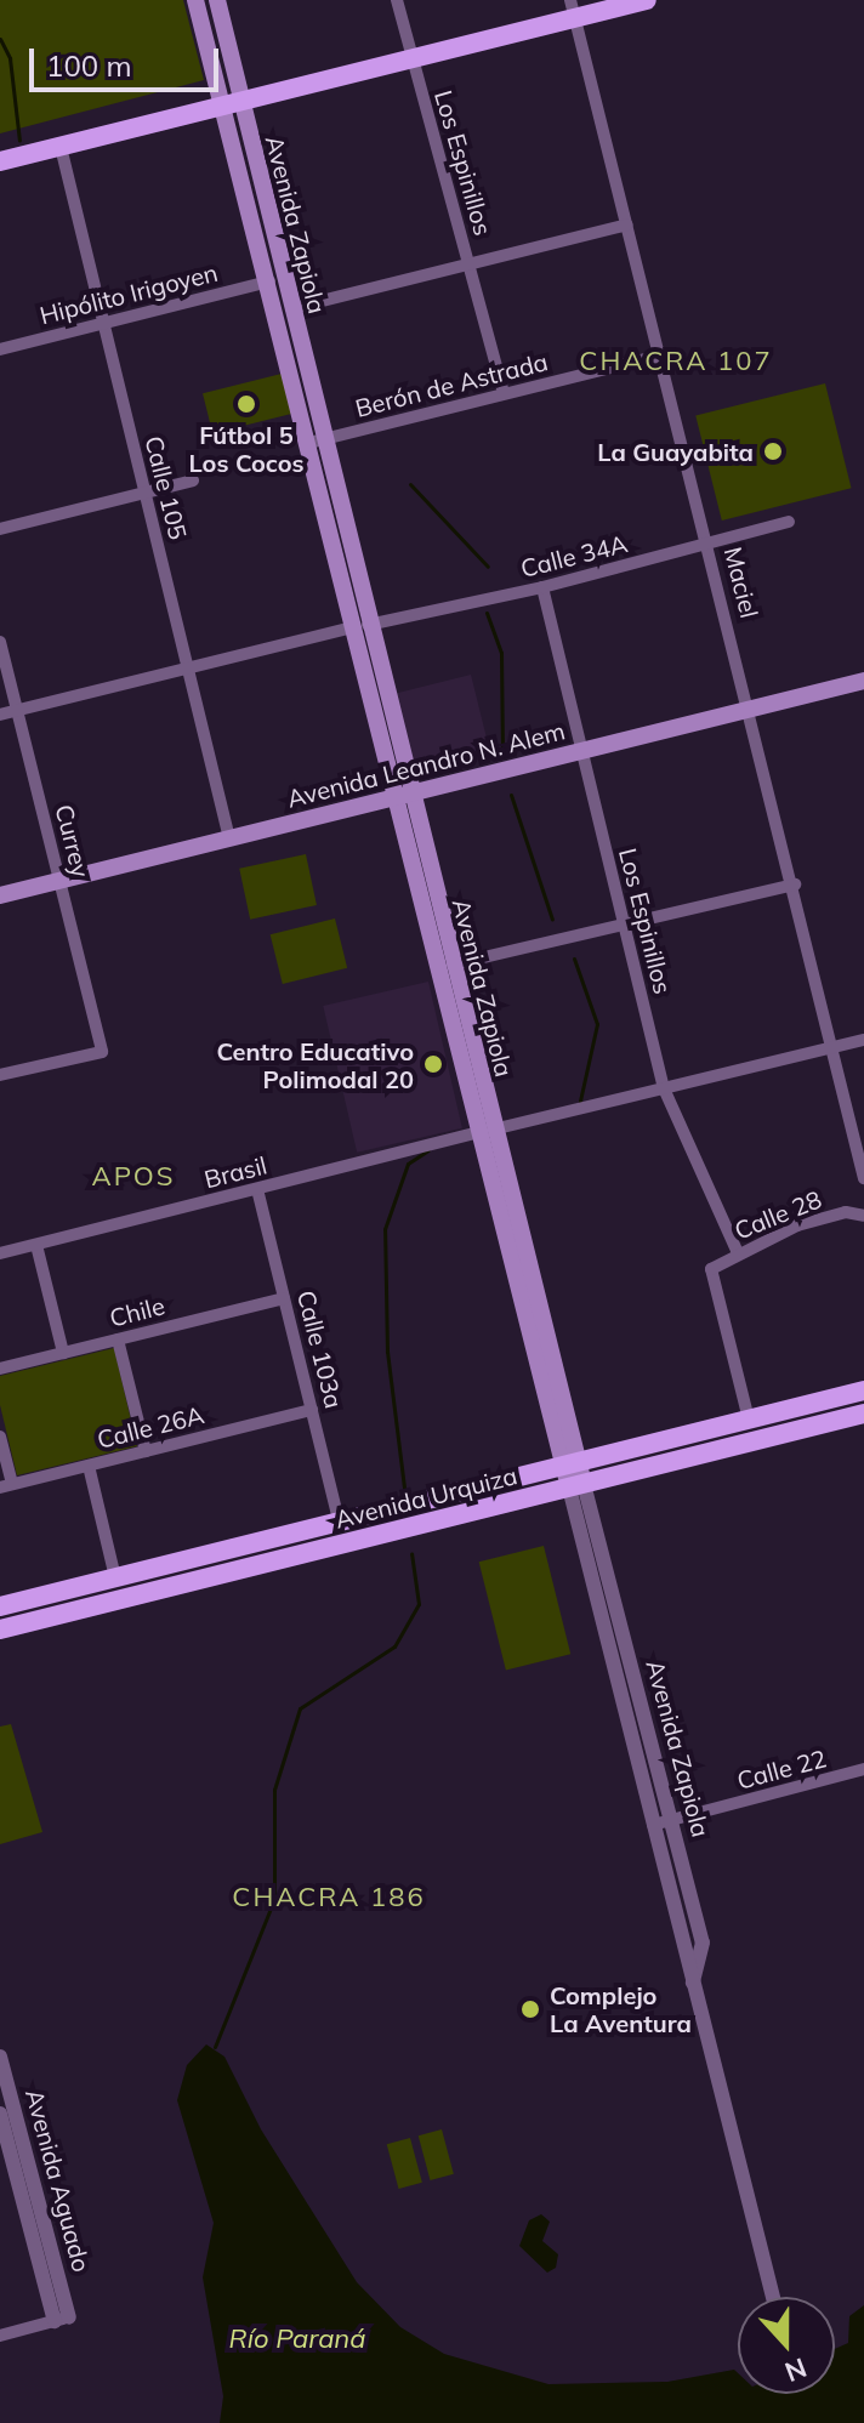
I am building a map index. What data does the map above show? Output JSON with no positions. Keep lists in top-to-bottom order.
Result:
{
  "streets": {
    "main road": ["Avenida Zapiola", "Avenida Leandro N. Alem", "Avenida Urquiza"],
    "street": [
      "Los Espinillos",
      "Hipólito Irigoyen",
      "Berón de Astrada",
      "Calle 105",
      "Calle 34A",
      "Maciel",
      "Currey",
      "Brasil",
      "Calle 28",
      "Chile",
      "Calle 103a",
      "Calle 26A",
      "Calle 22",
      "Avenida Aguado"
    ]
  },
  "crossings": [
    ["Los Espinillos", "Berón de Astrada"],
    ["Los Espinillos", "Calle 34A"],
    ["Los Espinillos", "Avenida Leandro N. Alem"],
    ["Los Espinillos", "Brasil"],
    ["Los Espinillos", "Calle 28"],
    ["Avenida Zapiola", "Hipólito Irigoyen"],
    ["Avenida Zapiola", "Berón de Astrada"],
    ["Avenida Zapiola", "Calle 34A"],
    ["Avenida Zapiola", "Avenida Leandro N. Alem"],
    ["Avenida Zapiola", "Brasil"],
    ["Avenida Zapiola", "Avenida Urquiza"],
    ["Avenida Zapiola", "Calle 22"],
    ["Hipólito Irigoyen", "Calle 105"],
    ["Berón de Astrada", "Maciel"],
    ["Calle 105", "Calle 34A"],
    ["Calle 105", "Avenida Leandro N. Alem"],
    ["Calle 34A", "Maciel"],
    ["Calle 34A", "Currey"],
    ["Maciel", "Avenida Leandro N. Alem"],
    ["Maciel", "Brasil"],
    ["Avenida Leandro N. Alem", "Currey"],
    ["Brasil", "Calle 103a"],
    ["Calle 28", "Avenida Urquiza"],
    ["Chile", "Calle 103a"],
    ["Calle 103a", "Calle 26A"],
    ["Calle 103a", "Avenida Urquiza"]
  ],
  "districts": ["CHACRA 107", "APOS", "CHACRA 186"],
  "water": ["Río Paraná"],
  "places": [
    "Fútbol 5 Los Cocos",
    "La Guayabita",
    "Centro Educativo Polimodal 20",
    "Complejo La Aventura"
  ],
  "scale_bar": "100 m",
  "north": "bottom"
}
